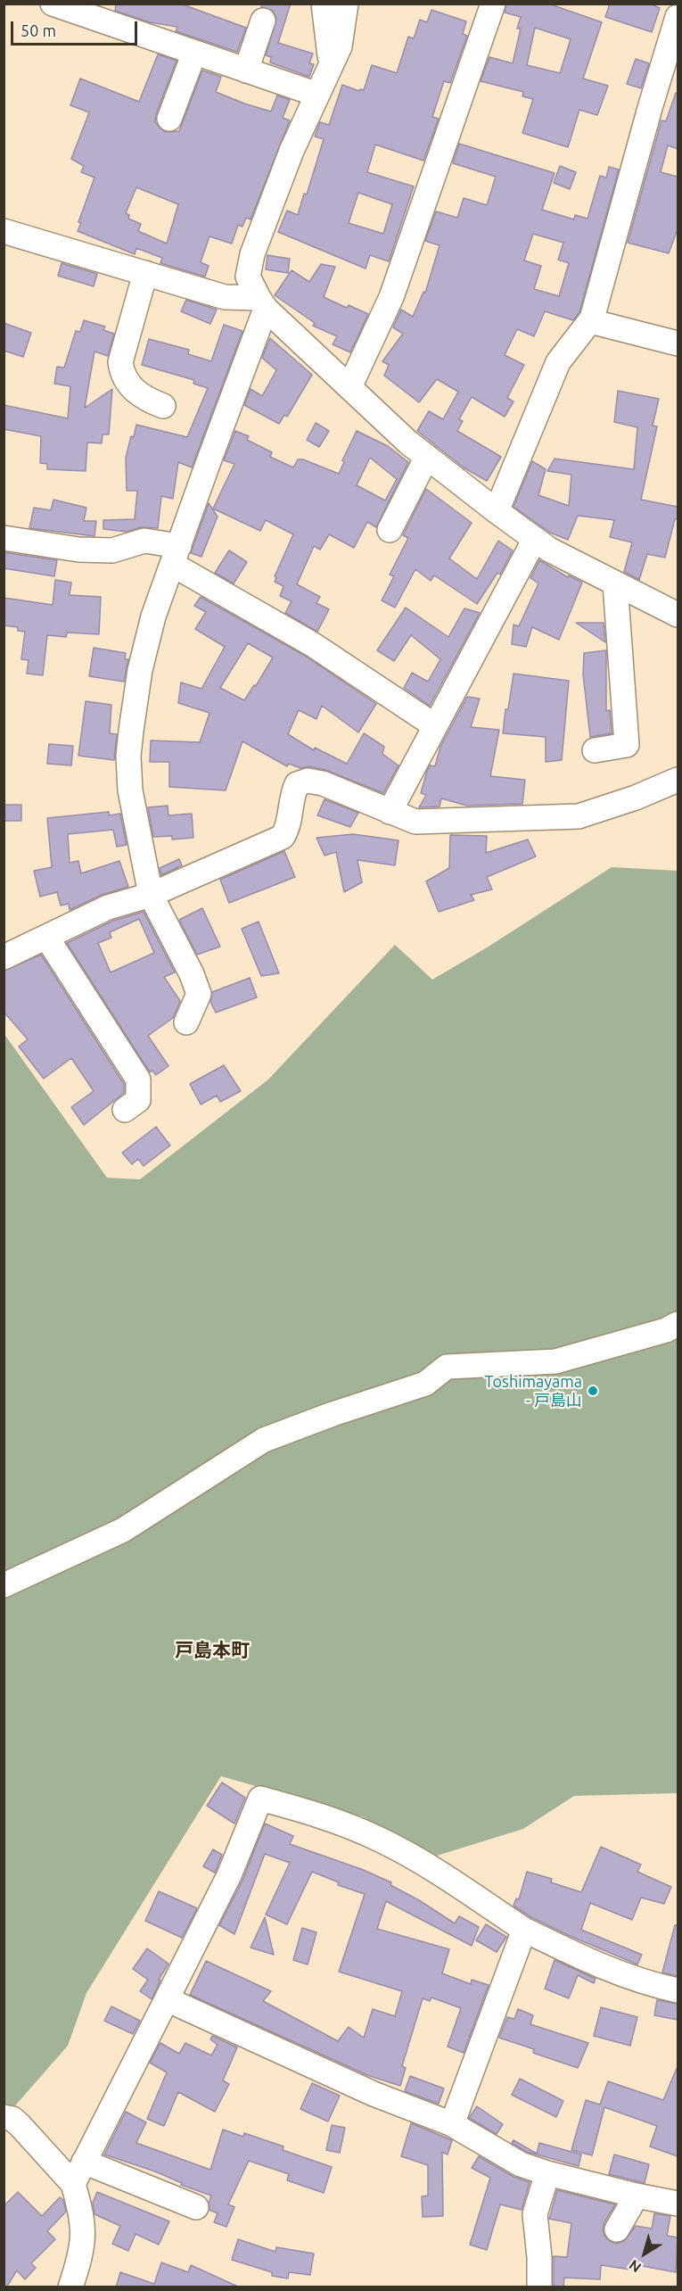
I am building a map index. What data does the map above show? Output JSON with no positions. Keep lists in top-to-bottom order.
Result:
{
  "districts": ["戸島本町"],
  "places": ["Toshimayama - 戸島山"],
  "scale_bar": "50 m",
  "north": "bottom left"
}
